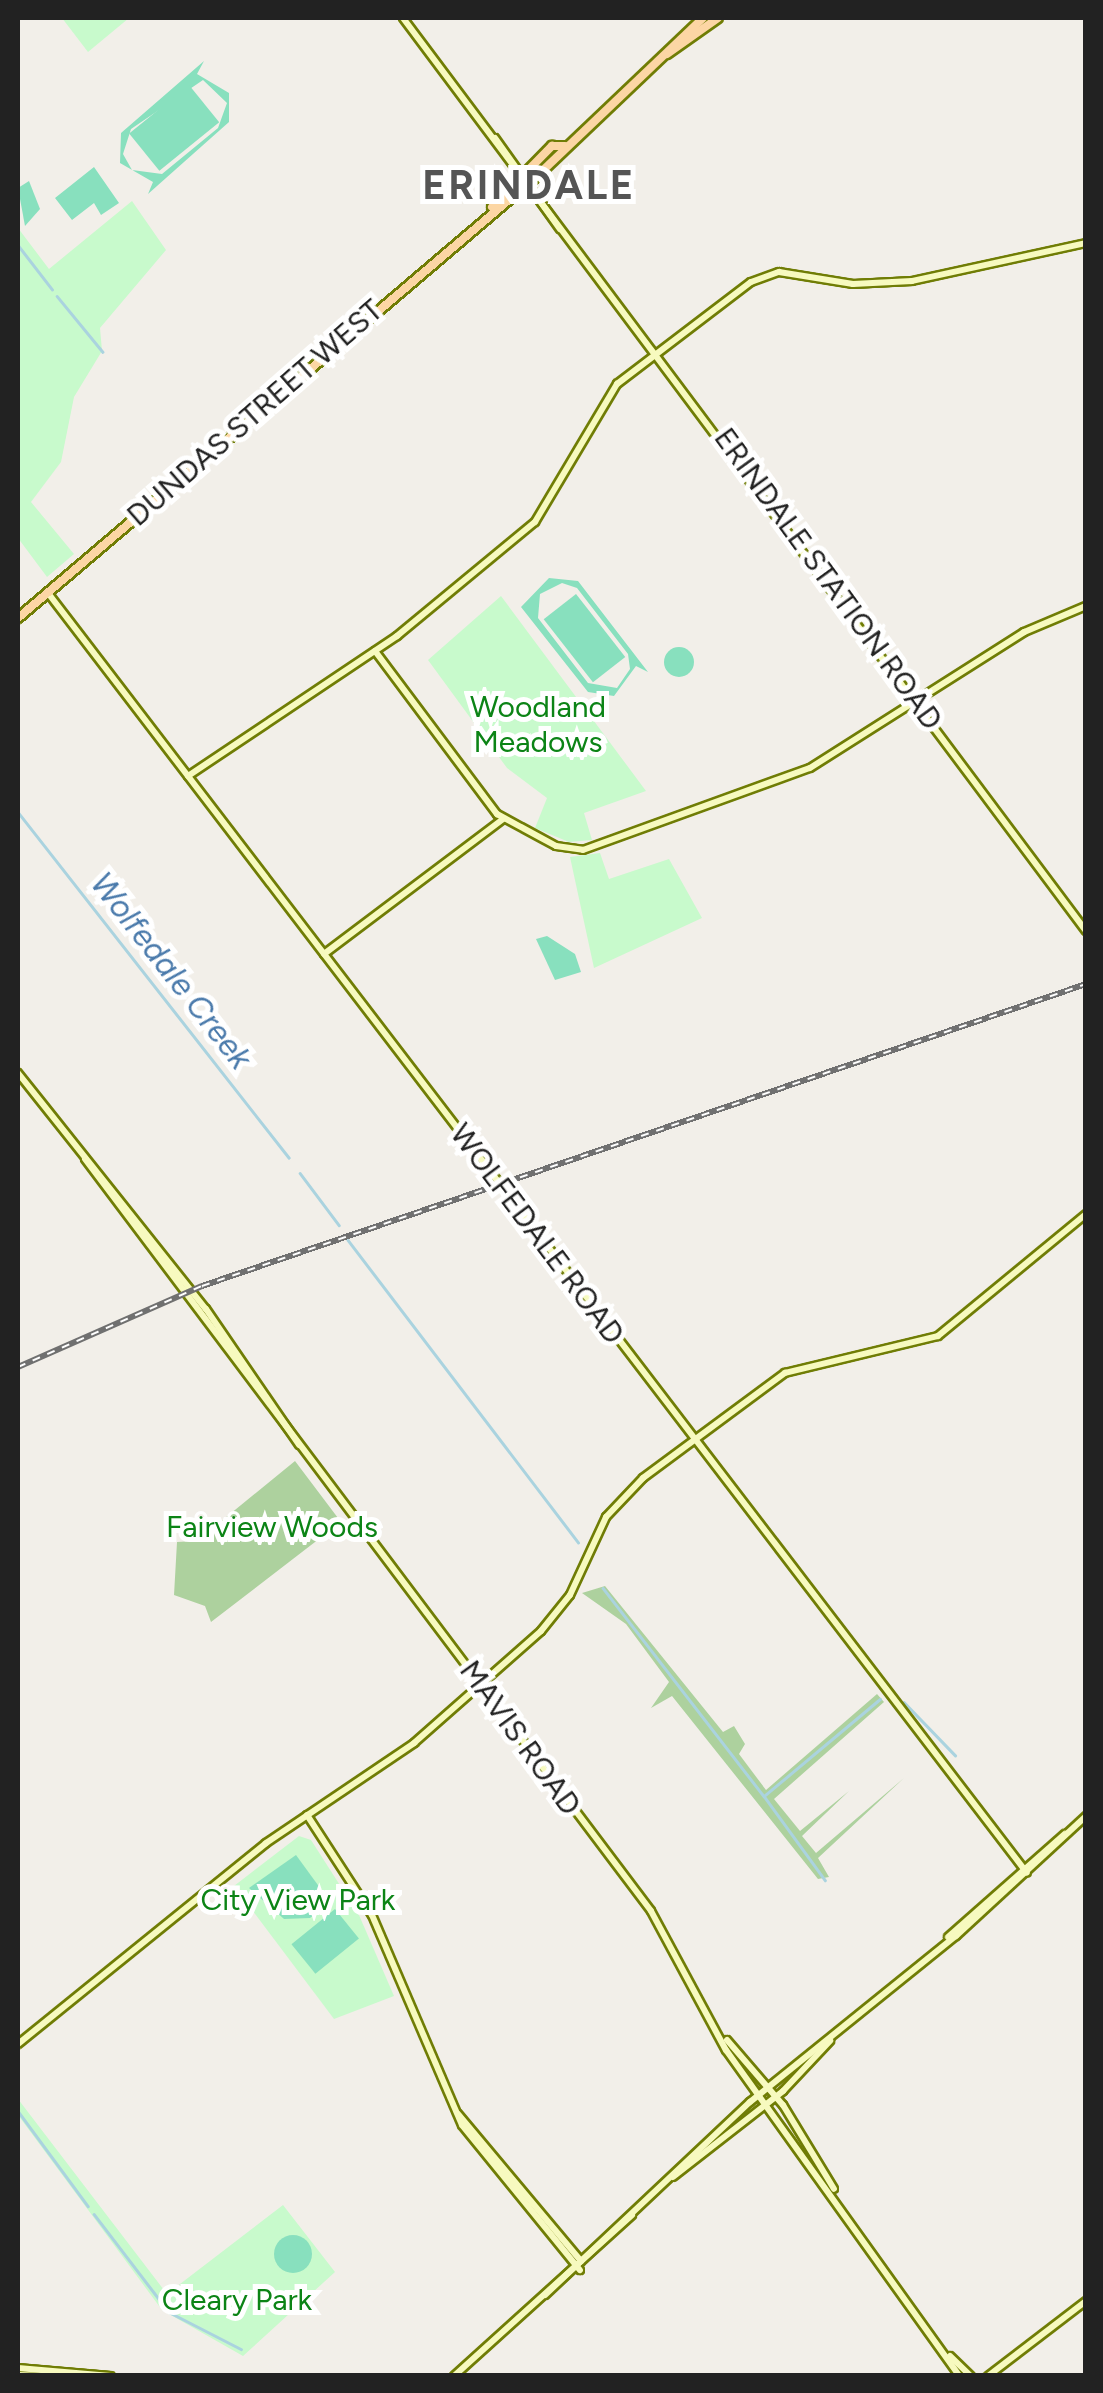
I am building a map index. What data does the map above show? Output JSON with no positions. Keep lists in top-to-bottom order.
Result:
{
  "streets": {
    "main road": ["DUNDAS STREET WEST"],
    "street": ["ERINDALE STATION ROAD", "WOLFEDALE ROAD", "MAVIS ROAD"]
  },
  "crossings": [
    ["DUNDAS STREET WEST", "ERINDALE STATION ROAD"],
    ["DUNDAS STREET WEST", "WOLFEDALE ROAD"]
  ],
  "districts": ["ERINDALE"],
  "water": ["Wolfedale Creek"],
  "parks": [
    "Woodland Meadows",
    "Fairview Woods",
    "City View Park",
    "Cleary Park"
  ]
}
